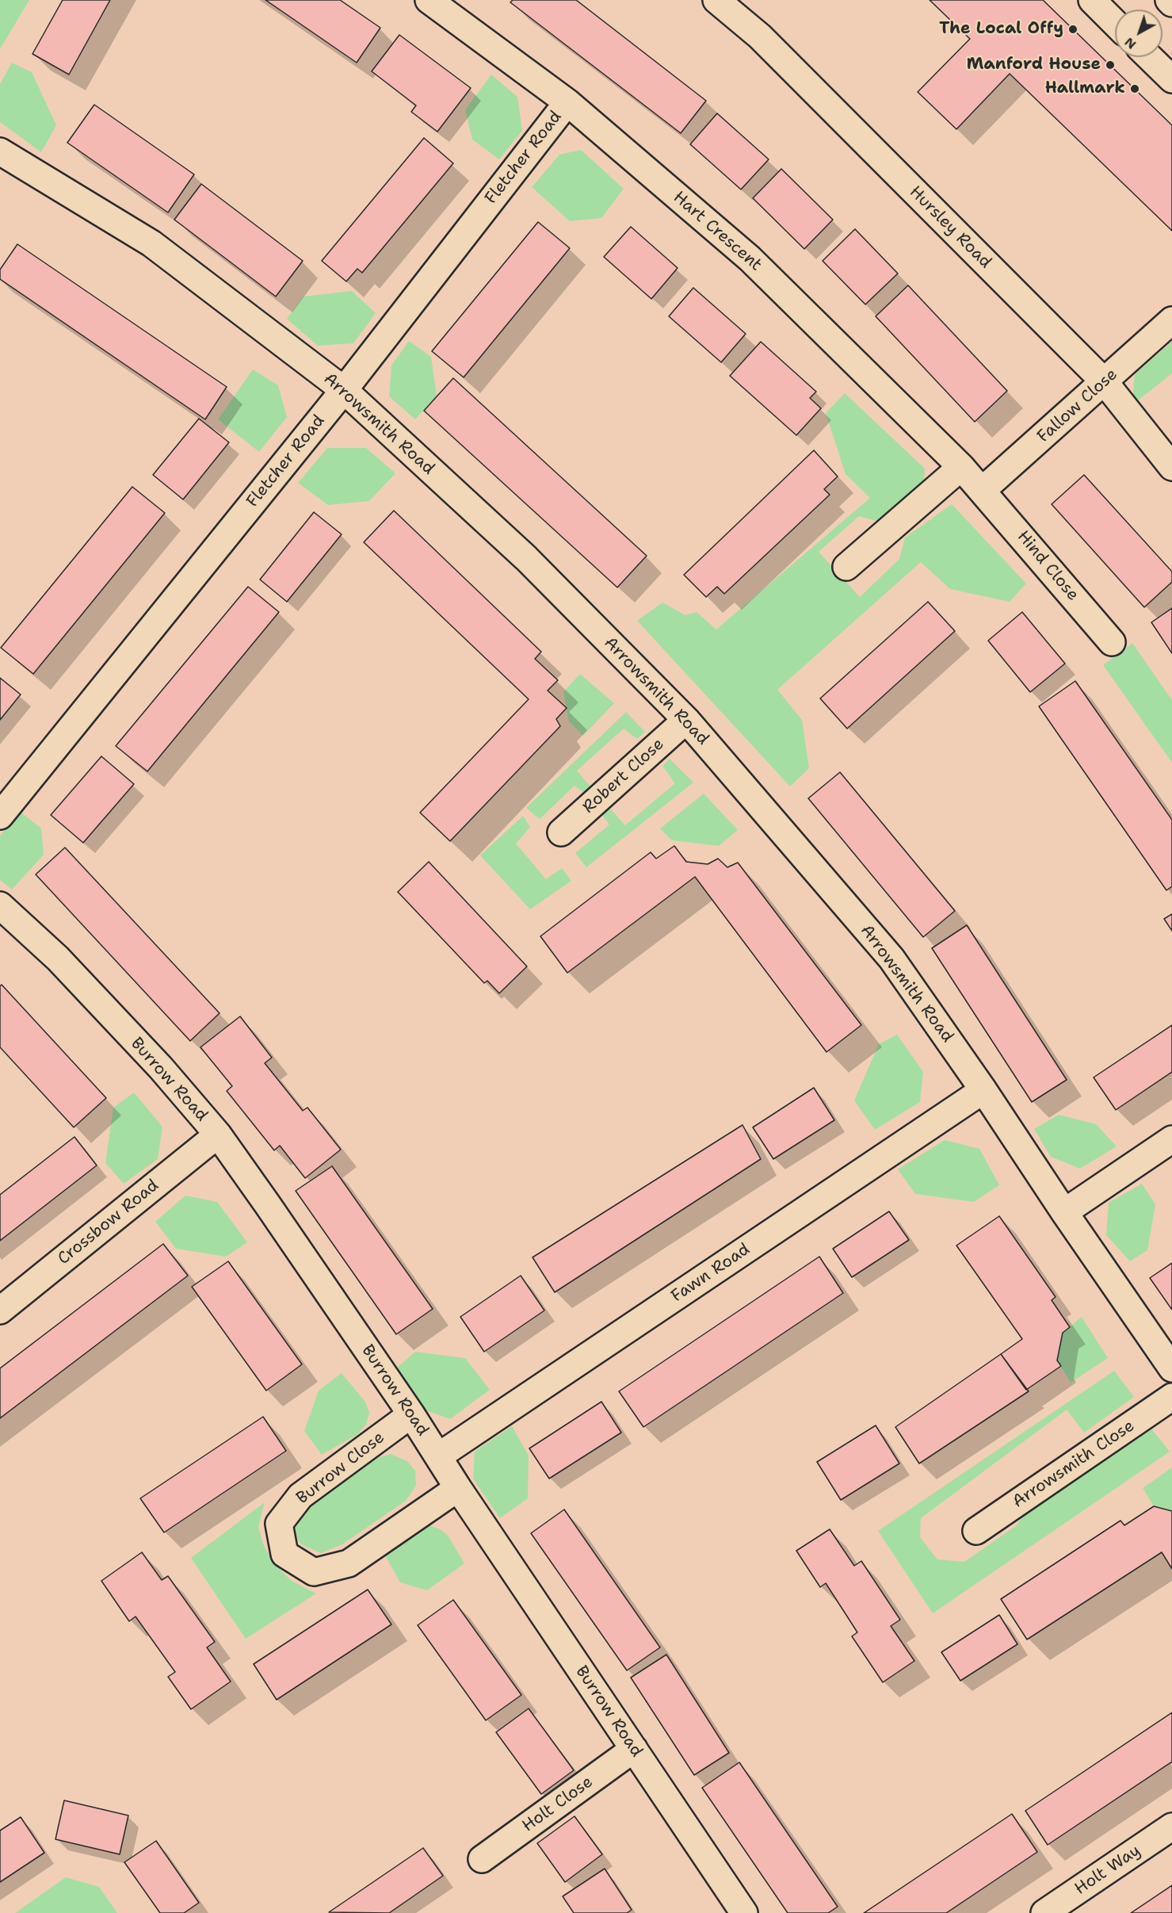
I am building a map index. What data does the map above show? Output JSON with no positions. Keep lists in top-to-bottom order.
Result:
{
  "streets": {
    "street": [
      "Fletcher Road",
      "Hursley Road",
      "Hart Crescent",
      "Fallow Close",
      "Arrowsmith Road",
      "Hind Close",
      "Robert Close",
      "Burrow Road",
      "Crossbow Road",
      "Fawn Road",
      "Arrowsmith Close",
      "Burrow Close",
      "Holt Close",
      "Holt Way"
    ]
  },
  "crossings": [
    ["Fletcher Road", "Hart Crescent"],
    ["Fletcher Road", "Arrowsmith Road"],
    ["Hursley Road", "Fallow Close"],
    ["Hart Crescent", "Fallow Close"],
    ["Hart Crescent", "Hind Close"],
    ["Fallow Close", "Hind Close"],
    ["Arrowsmith Road", "Robert Close"],
    ["Arrowsmith Road", "Fawn Road"],
    ["Burrow Road", "Crossbow Road"],
    ["Burrow Road", "Fawn Road"],
    ["Burrow Road", "Burrow Close"],
    ["Burrow Road", "Holt Close"]
  ],
  "places": ["The Local Offy", "Manford House", "Hallmark"],
  "north": "bottom left"
}
